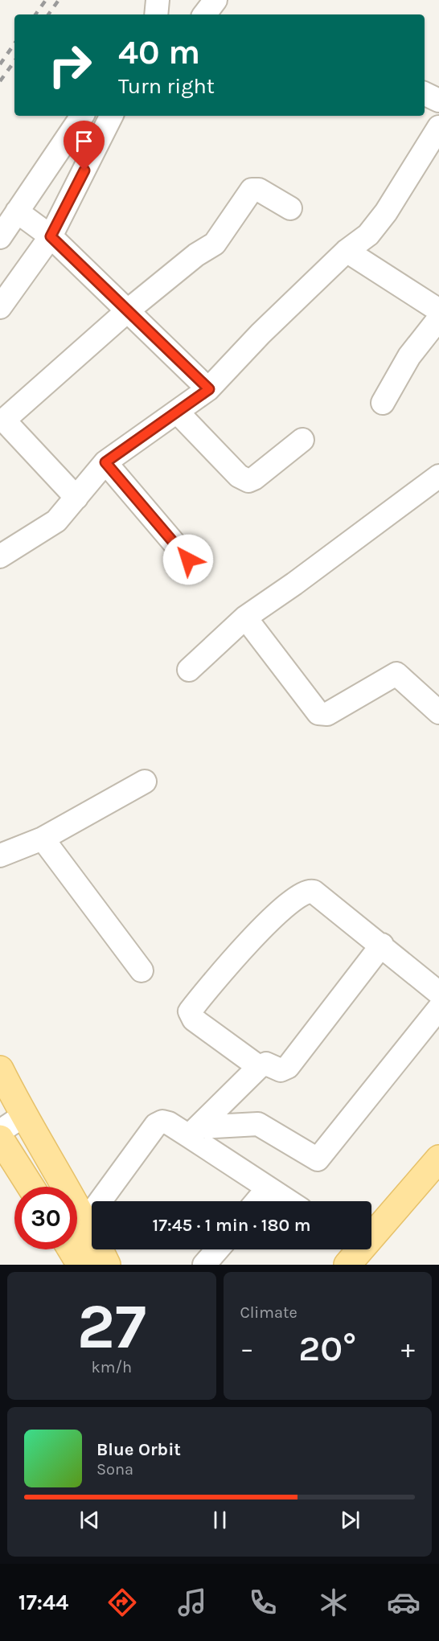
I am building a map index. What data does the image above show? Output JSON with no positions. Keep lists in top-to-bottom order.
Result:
{
  "page": {
    "turn": ["40 m", "Turn right"],
    "limit": "30",
    "trip": "17:45 · 1 min · 180 m",
    "tile": [
      ["27", "km/h"],
      "Climate"
    ],
    "heat": ["−", "20°", "+"],
    "song": ["Blue Orbit", "Sona"],
    "tabs": "17:44"
  }
}
